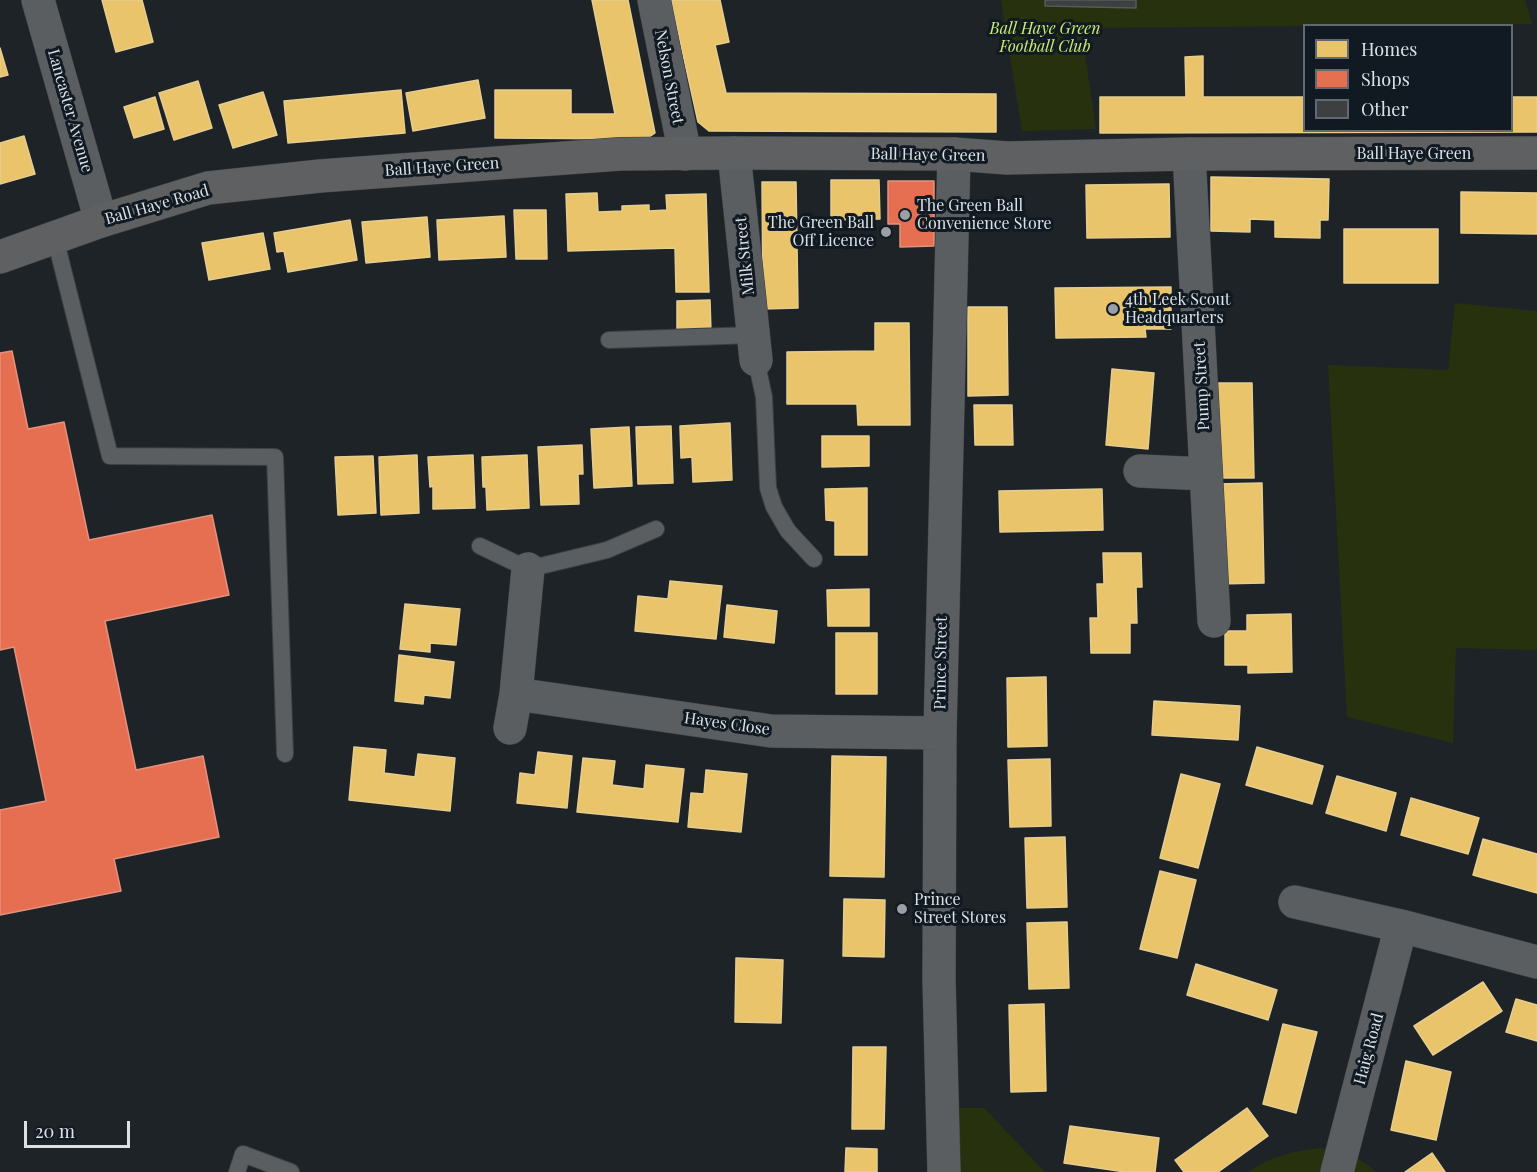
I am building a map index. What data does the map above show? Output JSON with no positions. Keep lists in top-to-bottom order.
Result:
{
  "streets": {
    "street": [
      "Nelson Street",
      "Lancaster Avenue",
      "Ball Haye Green",
      "Ball Haye Road",
      "Milk Street",
      "Pump Street",
      "Prince Street",
      "Hayes Close",
      "Haig Road"
    ]
  },
  "crossings": [
    ["Nelson Street", "Ball Haye Green"],
    ["Lancaster Avenue", "Ball Haye Road"],
    ["Ball Haye Green", "Ball Haye Road"],
    ["Ball Haye Green", "Milk Street"],
    ["Ball Haye Green", "Pump Street"],
    ["Ball Haye Green", "Prince Street"],
    ["Prince Street", "Hayes Close"]
  ],
  "parks": ["Ball Haye Green Football Club"],
  "places": [
    "The Green Ball Convenience Store",
    "The Green Ball Off Licence",
    "4th Leek Scout Headquarters",
    "Prince Street Stores"
  ],
  "legend": ["Homes", "Shops", "Other"],
  "scale_bar": "20 m"
}
